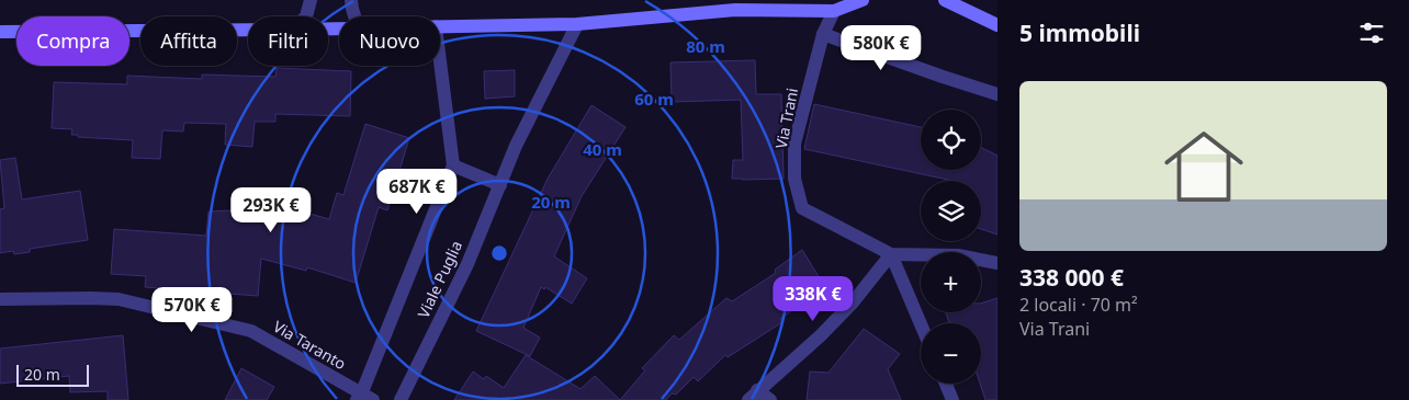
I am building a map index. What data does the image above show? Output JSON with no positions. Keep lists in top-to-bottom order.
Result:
{
  "streets": {
    "street": ["Via Trani", "Viale Puglia", "Via Taranto"]
  },
  "crossings": [
    ["Viale Puglia", "Via Taranto"]
  ],
  "scale_bar": "20 m",
  "page": {
    "heading": "5 immobili",
    "chip": [
      "Compra",
      "Affitta",
      "Filtri",
      "Nuovo"
    ],
    "price": [
      "580K €",
      "687K €",
      "293K €",
      "338K €",
      "570K €"
    ],
    "list": [
      {
        "name": "338 000 €",
        "note": "2 locali · 70 m² · Via Trani"
      }
    ],
    "map_buttons": ["+", "−"],
    "scale": "20 m"
  },
  "rings": [
    "80 m",
    "60 m",
    "40 m",
    "20 m"
  ]
}
